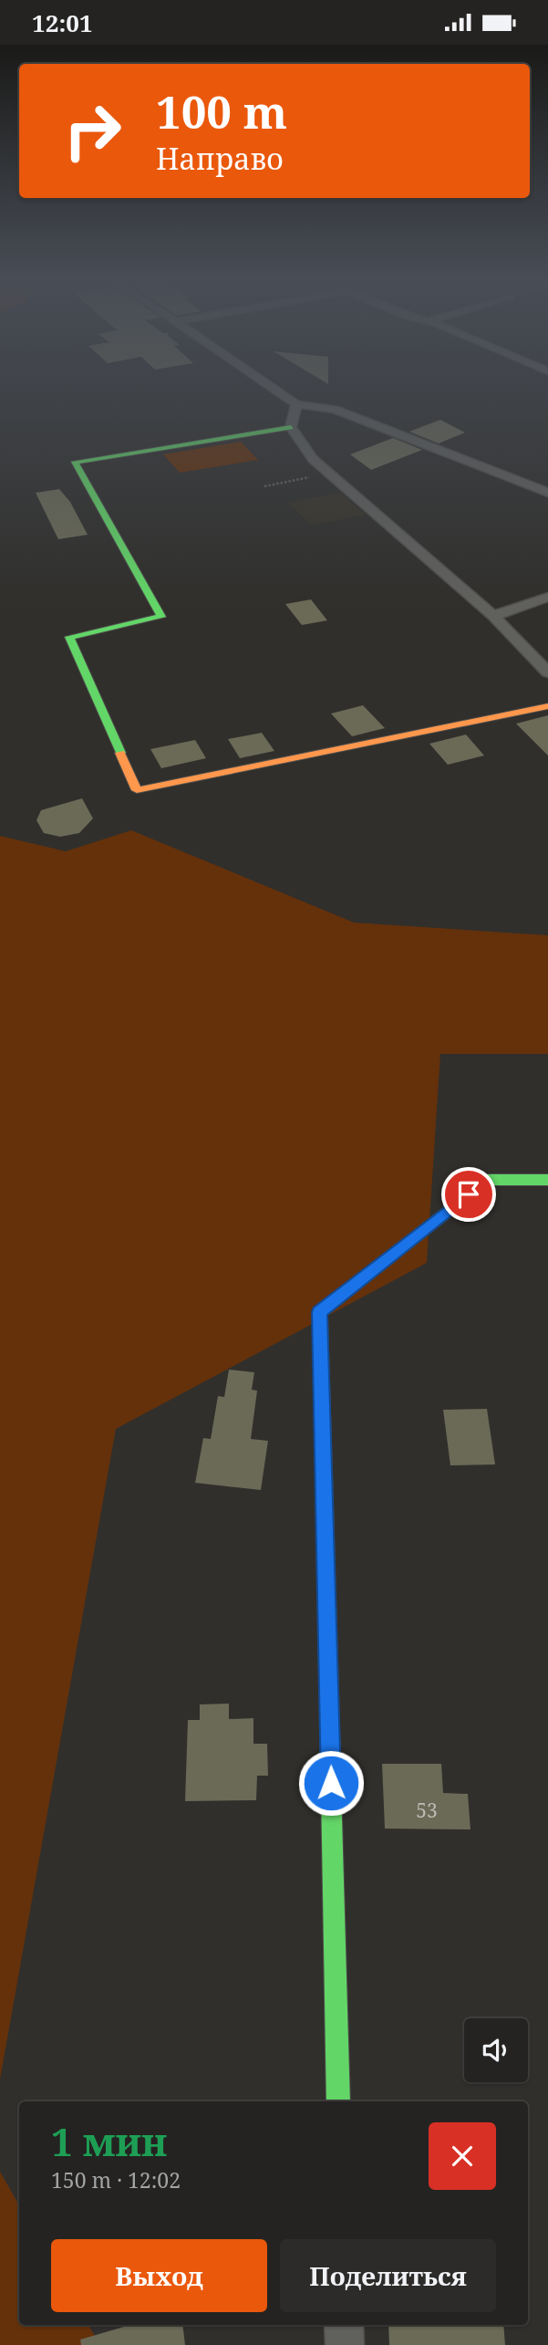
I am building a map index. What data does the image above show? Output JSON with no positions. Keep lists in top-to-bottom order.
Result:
{
  "house_numbers": ["53"],
  "page": {
    "status": "12:01",
    "turn": ["100 m", "Направо"],
    "heading": ["1 мин", "150 m · 12:02"],
    "buttons": ["Выход", "Поделиться"]
  }
}
